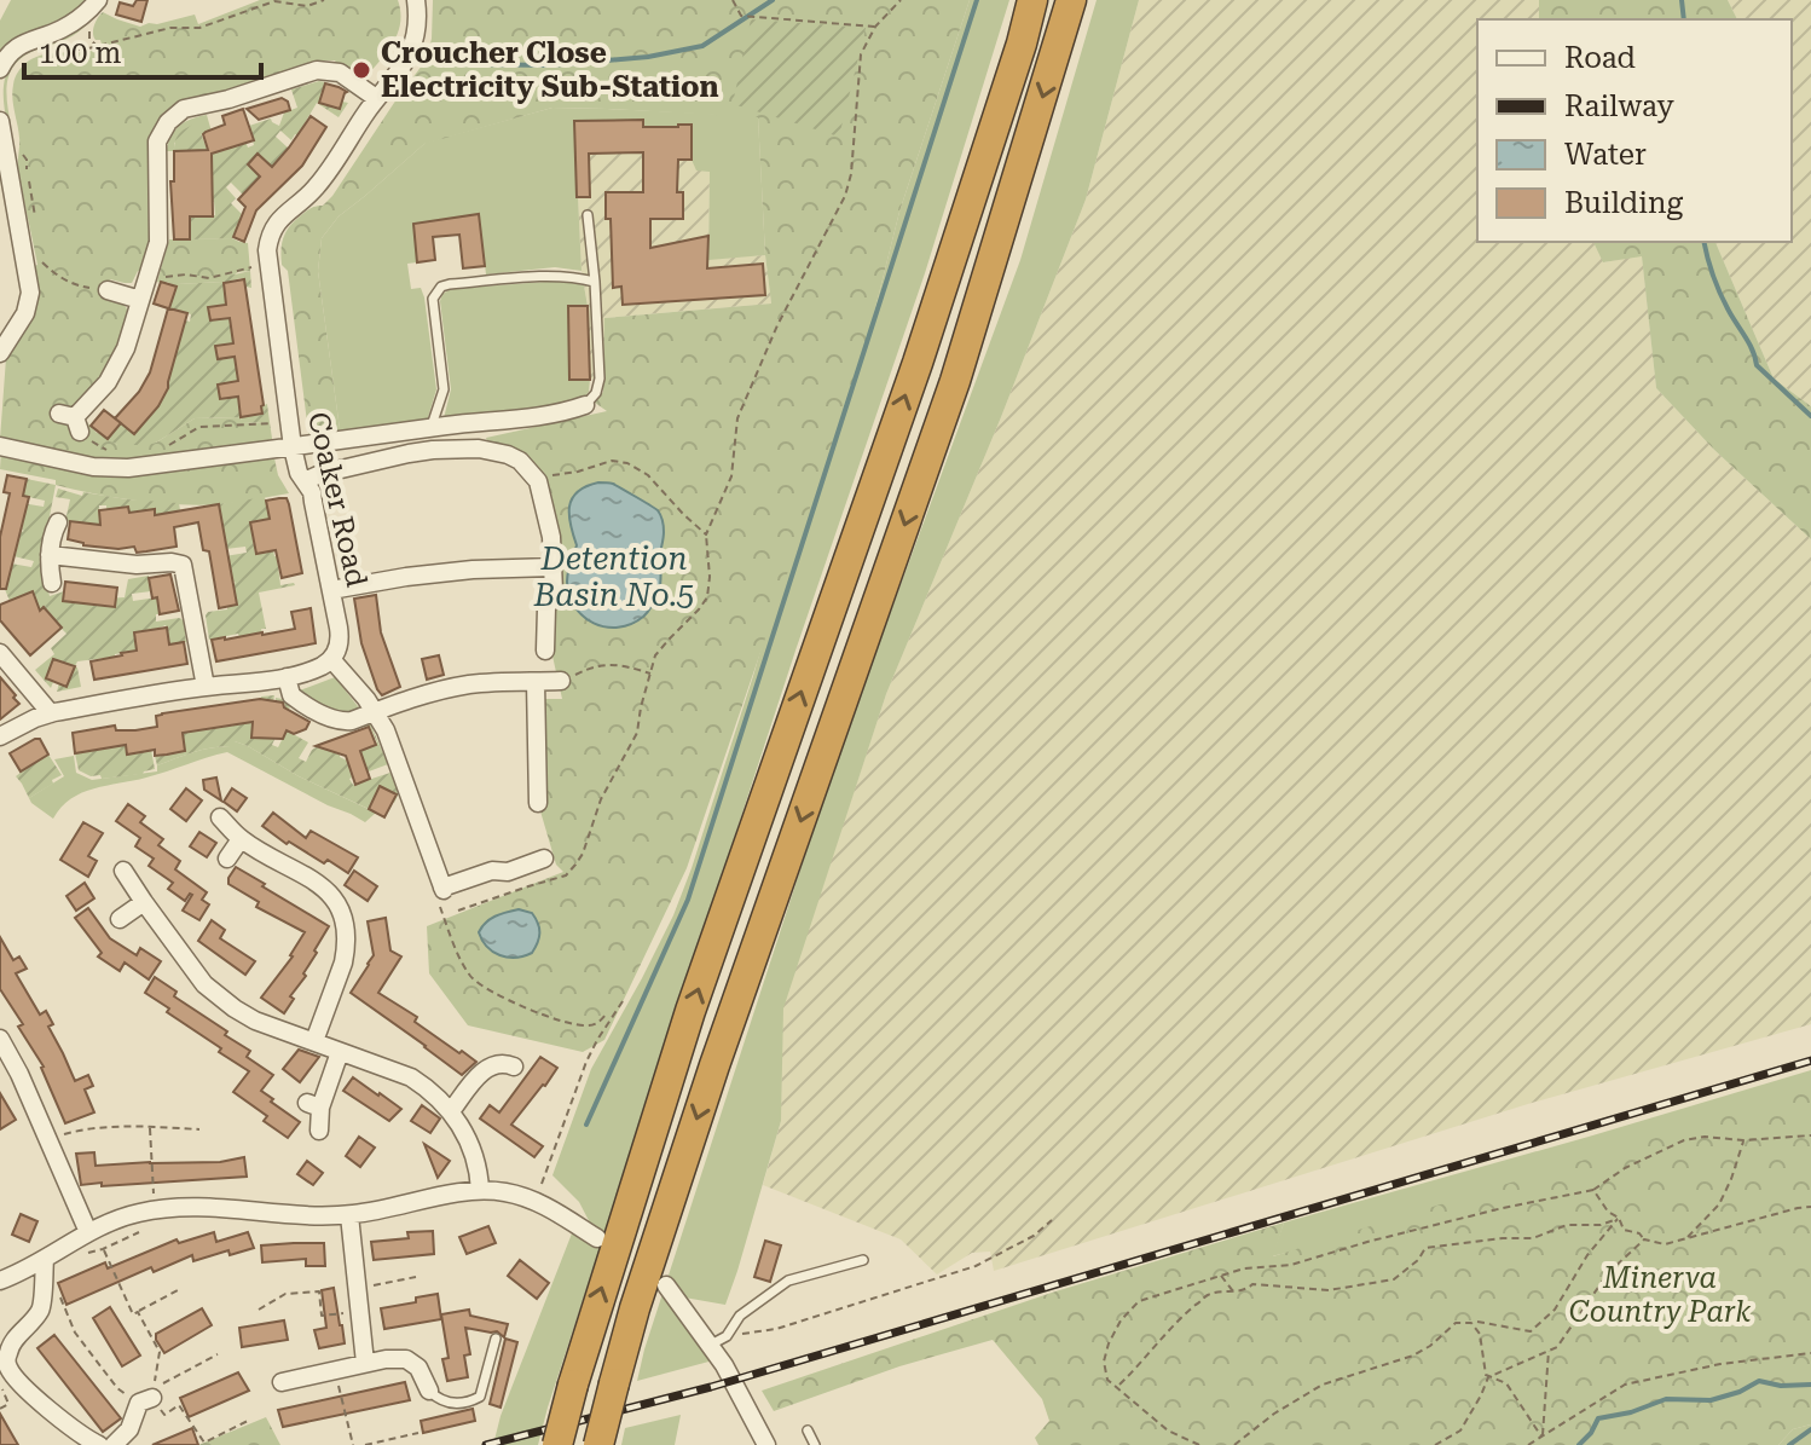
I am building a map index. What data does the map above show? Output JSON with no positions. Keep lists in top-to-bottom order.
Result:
{
  "streets": {
    "street": ["Coaker Road"]
  },
  "water": ["Detention Basin No.5"],
  "parks": ["Minerva Country Park"],
  "places": ["Croucher Close Electricity Sub-Station"],
  "legend": [
    "Road",
    "Railway",
    "Water",
    "Building"
  ],
  "scale_bar": "100 m"
}
